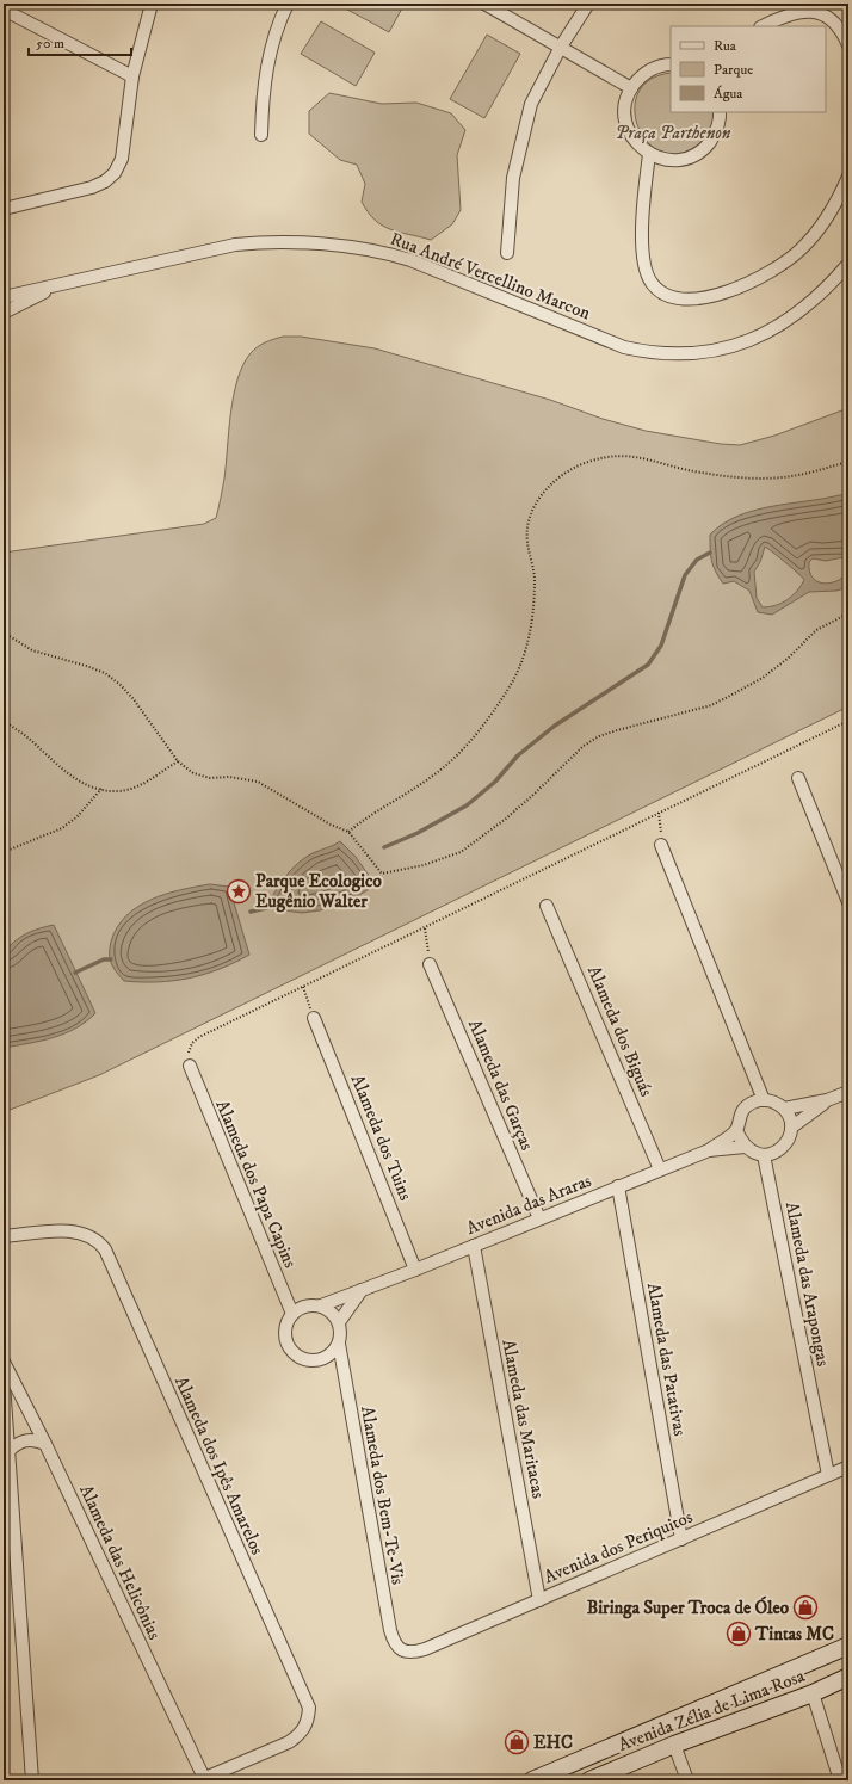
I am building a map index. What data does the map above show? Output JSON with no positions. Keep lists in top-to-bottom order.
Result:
{
  "streets": {
    "main road": ["Avenida Zélia de Lima Rosa"],
    "street": [
      "Rua André Vercellino Marcon",
      "Alameda dos Biguás",
      "Alameda das Garças",
      "Alameda dos Tuins",
      "Alameda dos Papa Capins",
      "Avenida das Araras",
      "Alameda das Arapongas",
      "Alameda das Patativas",
      "Alameda das Maritacas",
      "Alameda dos Ipês Amarelos",
      "Alameda dos Bem-Te-Vis",
      "Avenida dos Periquitos",
      "Alameda das Helicônias"
    ]
  },
  "crossings": [
    ["Alameda dos Biguás", "Avenida das Araras"],
    ["Alameda das Garças", "Avenida das Araras"],
    ["Alameda dos Tuins", "Avenida das Araras"],
    ["Alameda dos Papa Capins", "Avenida das Araras"],
    ["Alameda dos Papa Capins", "Alameda dos Bem-Te-Vis"],
    ["Avenida das Araras", "Alameda das Patativas"],
    ["Avenida das Araras", "Alameda das Maritacas"],
    ["Avenida das Araras", "Alameda dos Bem-Te-Vis"],
    ["Alameda das Arapongas", "Avenida dos Periquitos"],
    ["Alameda das Patativas", "Avenida dos Periquitos"],
    ["Alameda das Maritacas", "Avenida dos Periquitos"],
    ["Alameda dos Ipês Amarelos", "Alameda das Helicônias"],
    ["Alameda dos Bem-Te-Vis", "Avenida dos Periquitos"]
  ],
  "parks": ["Praça Parthenon"],
  "places": {
    "place": ["Parque Ecologico Eugênio Walter"],
    "shop": ["Biringa Super Troca de Óleo", "Tintas MC", "EHC"]
  },
  "legend": ["Rua", "Parque", "Água"],
  "scale_bar": "50 m"
}
